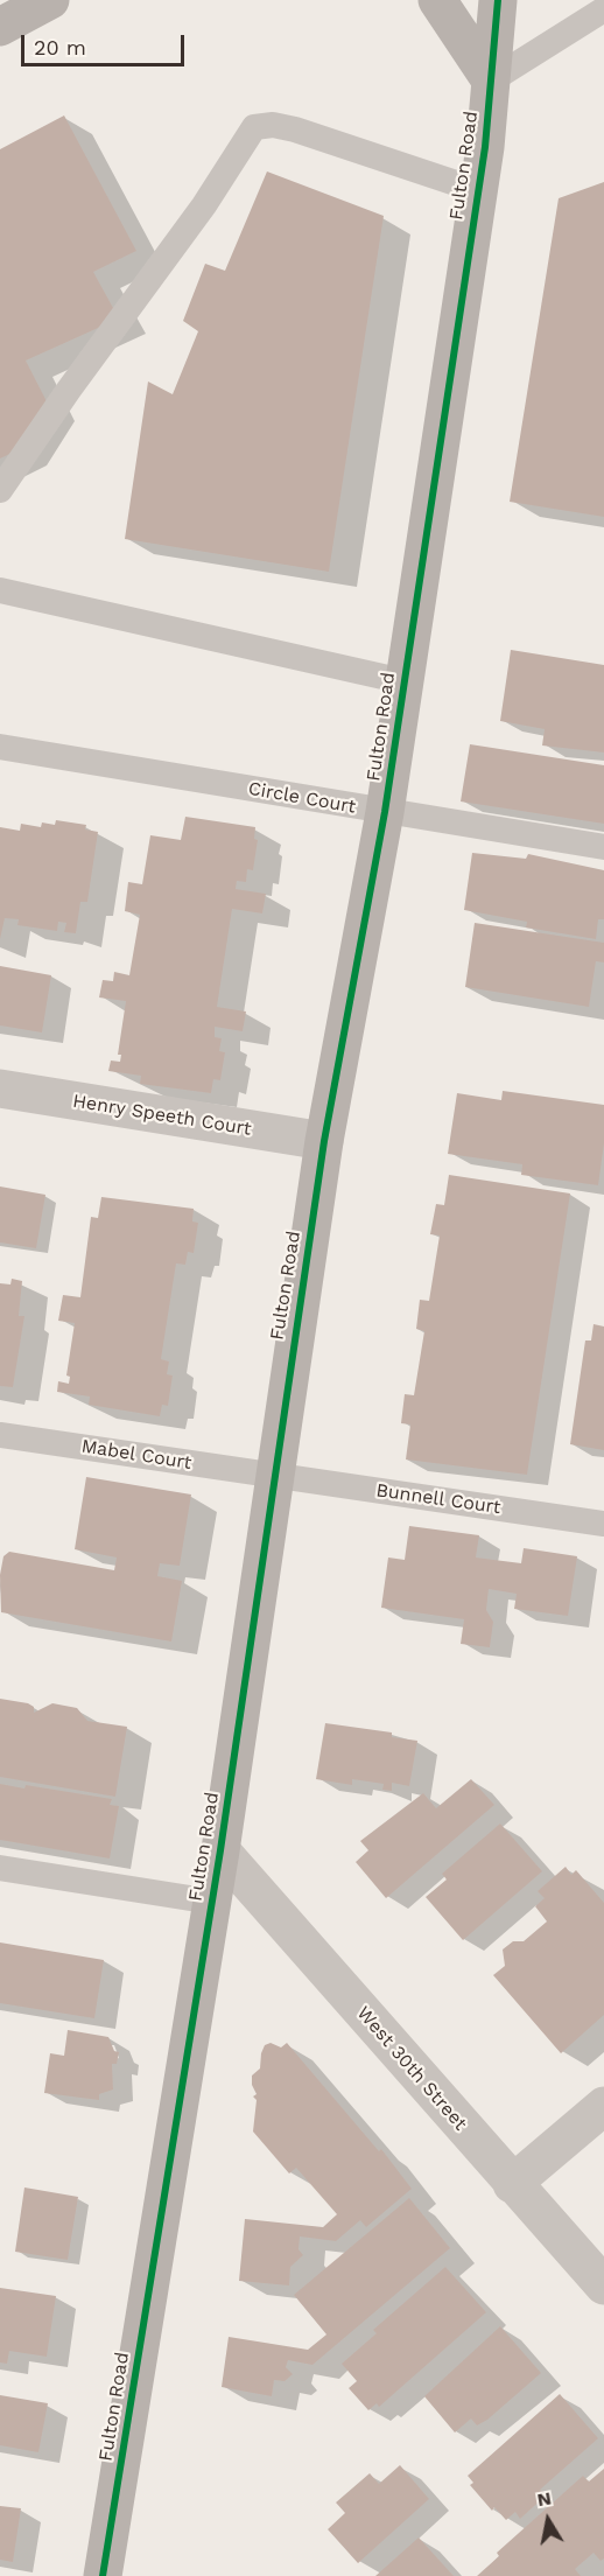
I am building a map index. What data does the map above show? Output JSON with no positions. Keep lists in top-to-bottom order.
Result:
{
  "streets": {
    "street": ["Fulton Road", "Henry Speeth Court", "West 30th Street"],
    "lane": ["Circle Court", "Mabel Court", "Bunnell Court"]
  },
  "crossings": [
    ["Fulton Road", "Circle Court"],
    ["Fulton Road", "Henry Speeth Court"],
    ["Fulton Road", "Mabel Court"],
    ["Fulton Road", "Bunnell Court"],
    ["Fulton Road", "West 30th Street"],
    ["Mabel Court", "Bunnell Court"]
  ],
  "scale_bar": "20 m",
  "north": "top"
}
